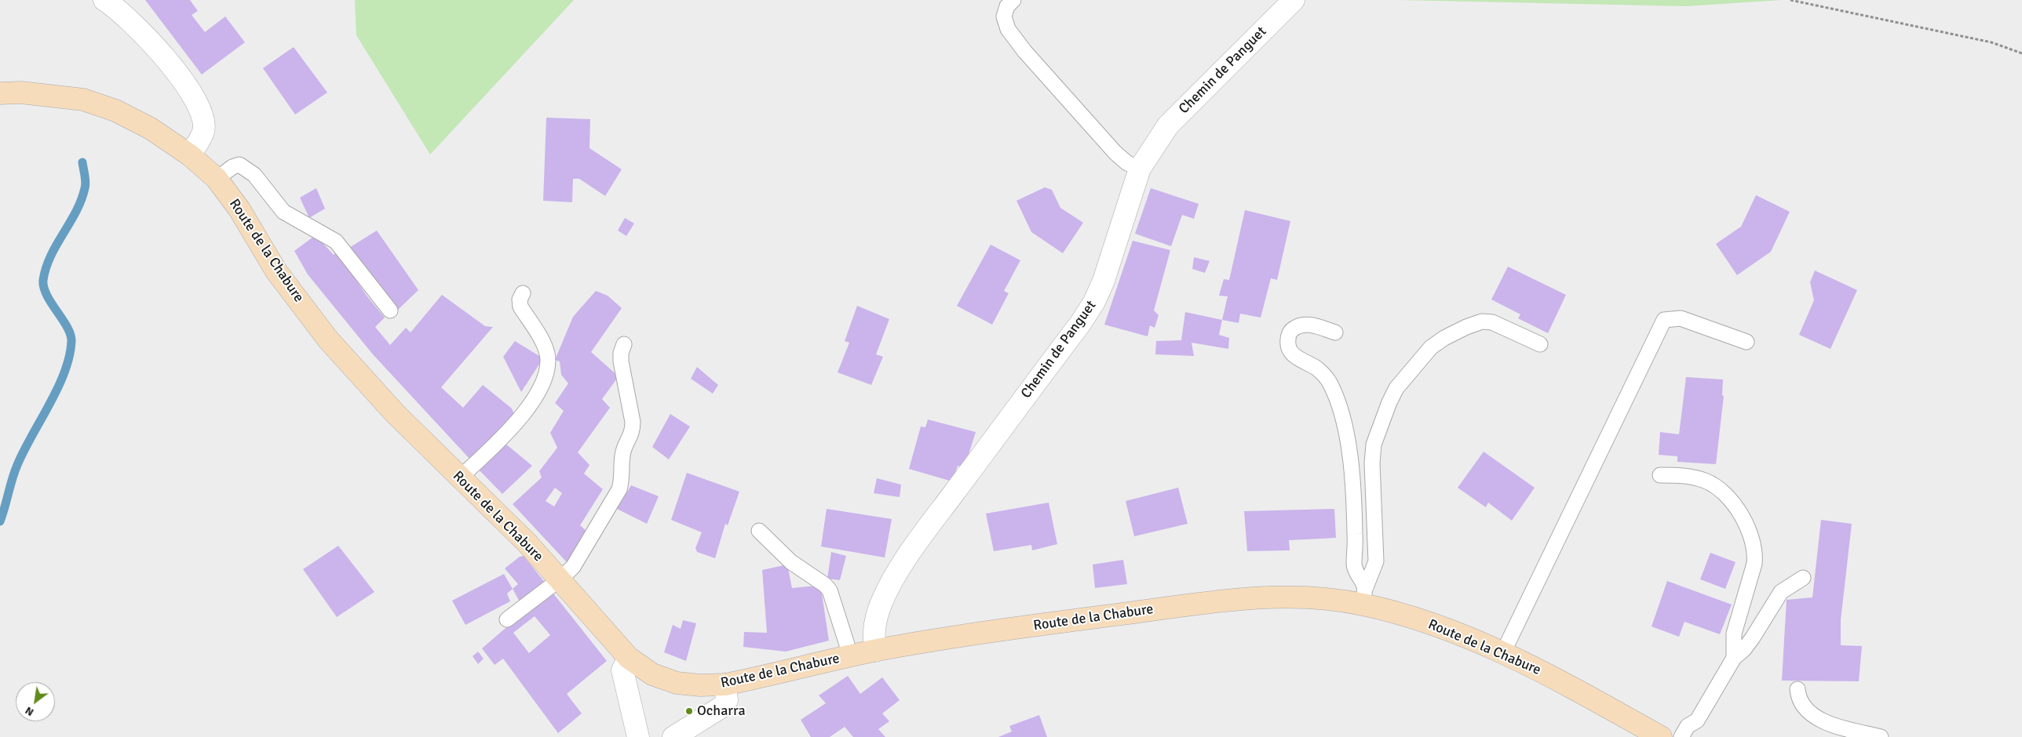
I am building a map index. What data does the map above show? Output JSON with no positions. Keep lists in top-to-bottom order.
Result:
{
  "streets": {
    "main road": ["Route de la Chabure"],
    "street": ["Chemin de Panguet"]
  },
  "crossings": [
    ["Chemin de Panguet", "Route de la Chabure"]
  ],
  "places": ["Ocharra"],
  "north": "bottom left"
}
